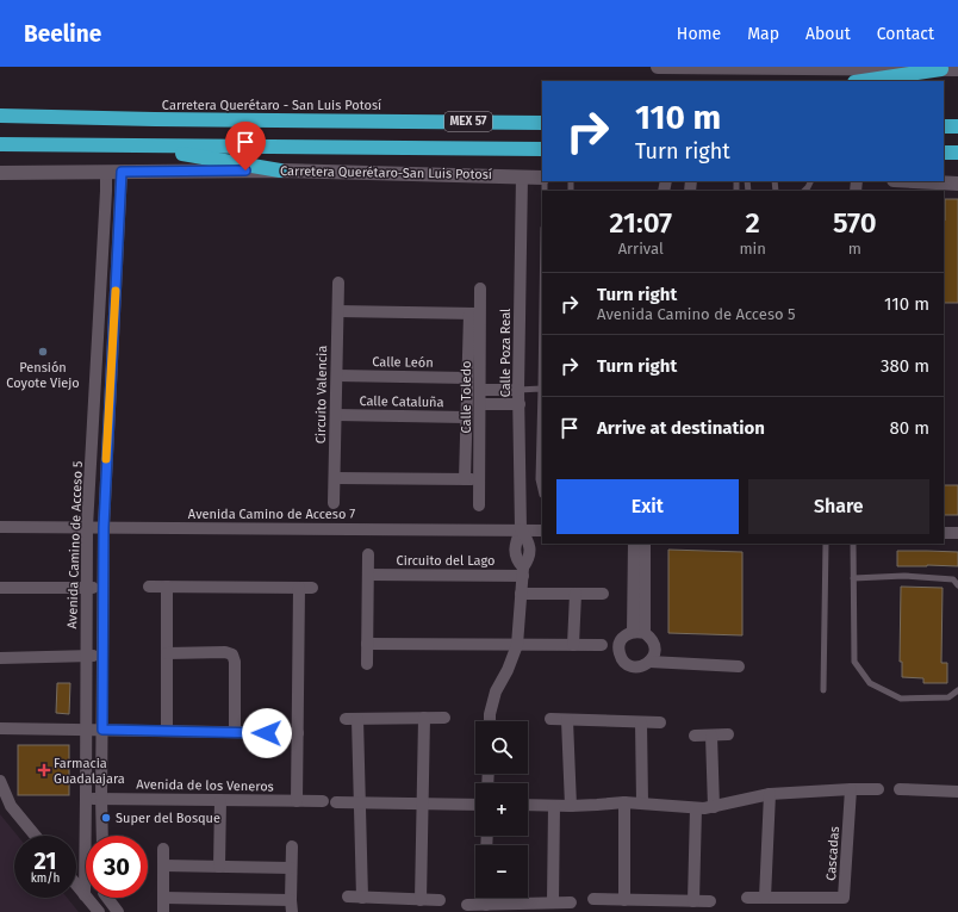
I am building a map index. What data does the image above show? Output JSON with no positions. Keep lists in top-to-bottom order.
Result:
{
  "streets": {
    "highway": ["Carretera Querétaro - San Luis Potosí", "MEX 57"],
    "main road": ["Carretera Querétaro-San Luis Potosí"],
    "street": [
      "Calle Poza Real",
      "Calle León",
      "Circuito Valencia",
      "Calle Toledo",
      "Calle Cataluña",
      "Avenida Camino de Acceso 7",
      "Avenida Camino de Acceso 5",
      "Circuito del Lago",
      "Avenida de los Veneros",
      "Cascadas"
    ]
  },
  "crossings": [
    ["Carretera Querétaro-San Luis Potosí", "Calle Poza Real"],
    ["Carretera Querétaro-San Luis Potosí", "Avenida Camino de Acceso 5"],
    ["Calle Poza Real", "Avenida Camino de Acceso 7"],
    ["Calle León", "Circuito Valencia"],
    ["Calle León", "Calle Toledo"],
    ["Circuito Valencia", "Calle Cataluña"],
    ["Calle Toledo", "Calle Cataluña"],
    ["Avenida Camino de Acceso 7", "Avenida Camino de Acceso 5"],
    ["Avenida Camino de Acceso 5", "Avenida de los Veneros"]
  ],
  "places": {
    "other": ["Pensión Coyote Viejo", "Super del Bosque"],
    "health": ["Farmacia Guadalajara"]
  },
  "page": {
    "header": "Beeline",
    "nav": [
      "Home",
      "Map",
      "About",
      "Contact"
    ],
    "turn": ["110 m", "Turn right"],
    "eta": [
      "21:07",
      "Arrival",
      "2",
      "min",
      "570",
      "m"
    ],
    "list": [
      {
        "name": "Turn right",
        "note": "Avenida Camino de Acceso 5",
        "value": "110 m"
      },
      {
        "name": "Turn right",
        "value": "380 m"
      },
      {
        "name": "Arrive at destination",
        "value": "80 m"
      }
    ],
    "buttons": ["Exit", "Share"],
    "map_buttons": ["+", "−"],
    "speed": "21 km/h",
    "limit": "30"
  }
}
